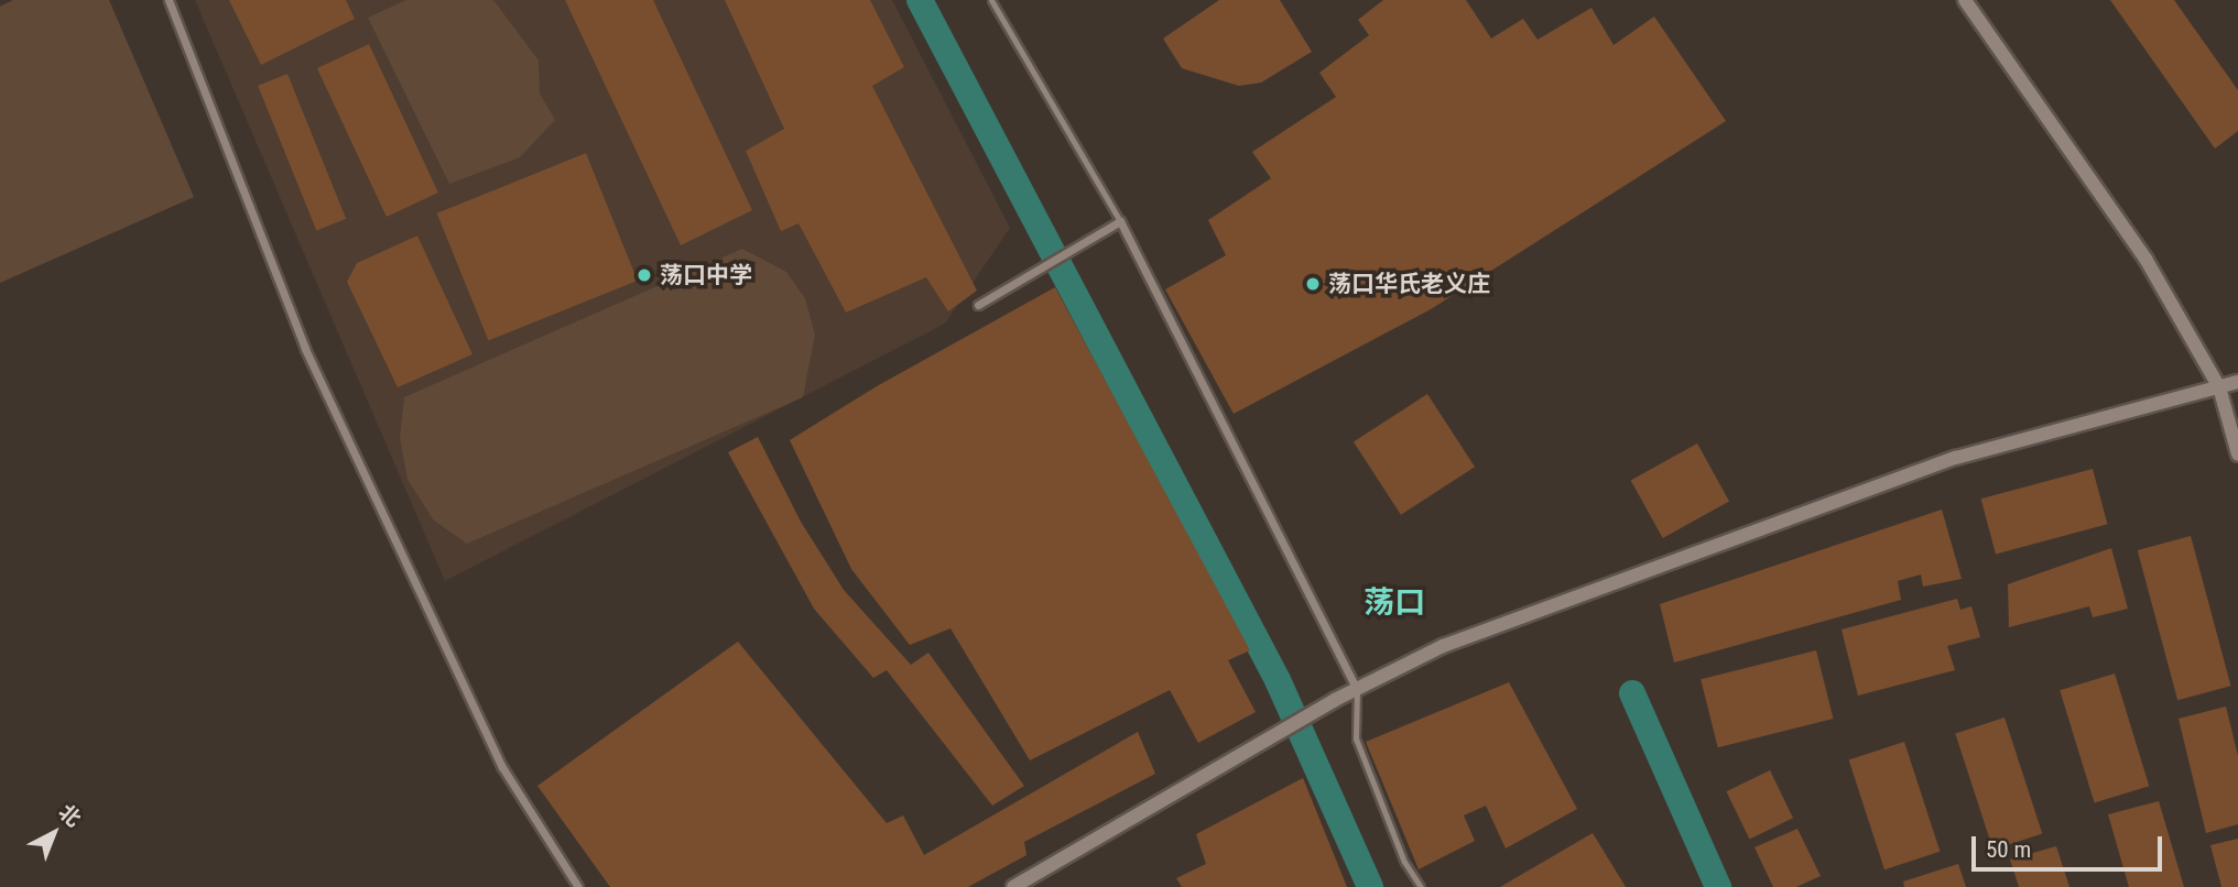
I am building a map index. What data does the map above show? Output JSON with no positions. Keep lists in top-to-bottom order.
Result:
{
  "districts": ["荡口"],
  "places": ["荡口中学", "荡口华氏老义庄"],
  "scale_bar": "50 m",
  "north": "top right"
}
